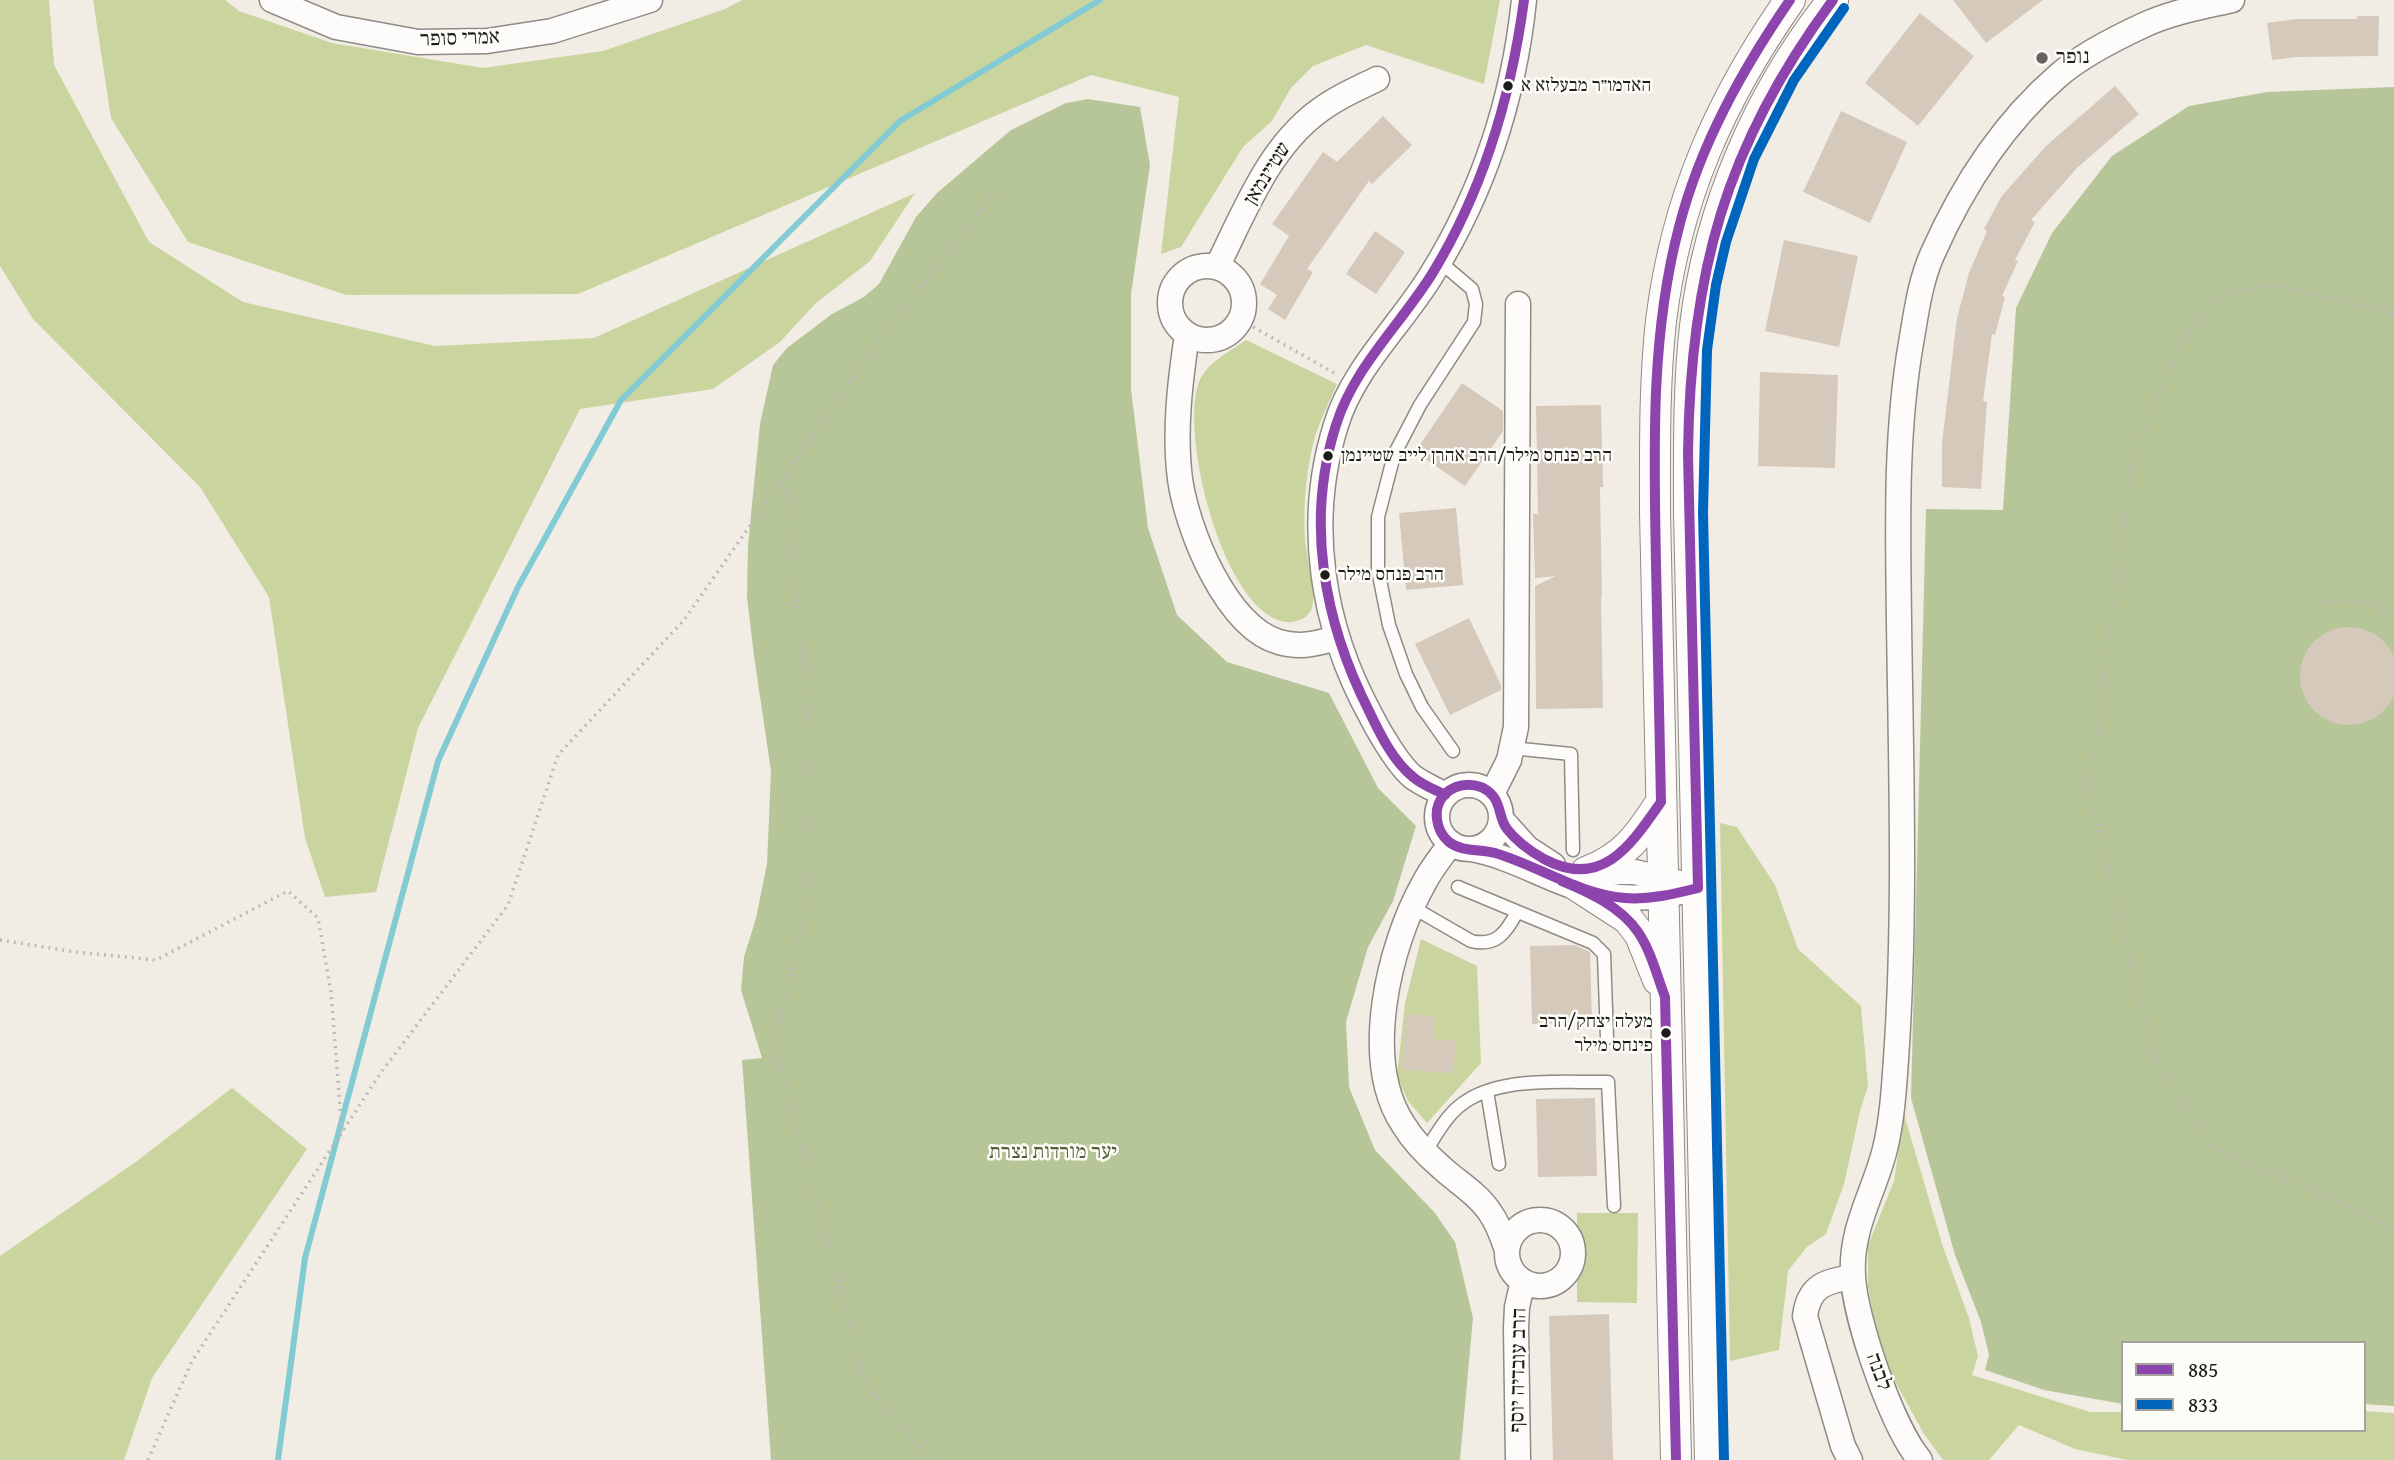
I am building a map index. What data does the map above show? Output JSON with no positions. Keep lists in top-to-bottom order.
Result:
{
  "streets": {
    "street": [
      "אמרי סופר",
      "שטיינמאן",
      "הרב עובדיה יוסף",
      "לבנה"
    ]
  },
  "parks": ["יער מורדות נצרת"],
  "places": [
    "נופר",
    "האדמו״ר מבעלזא א",
    "הרב פנחס מילר/הרב אהרן לייב שטיינמן",
    "הרב פנחס מילר",
    "מעלה יצחק/הרב פינחס מילר"
  ],
  "lines": ["transit line 885", "transit line 833"],
  "legend": ["885", "833"]
}
